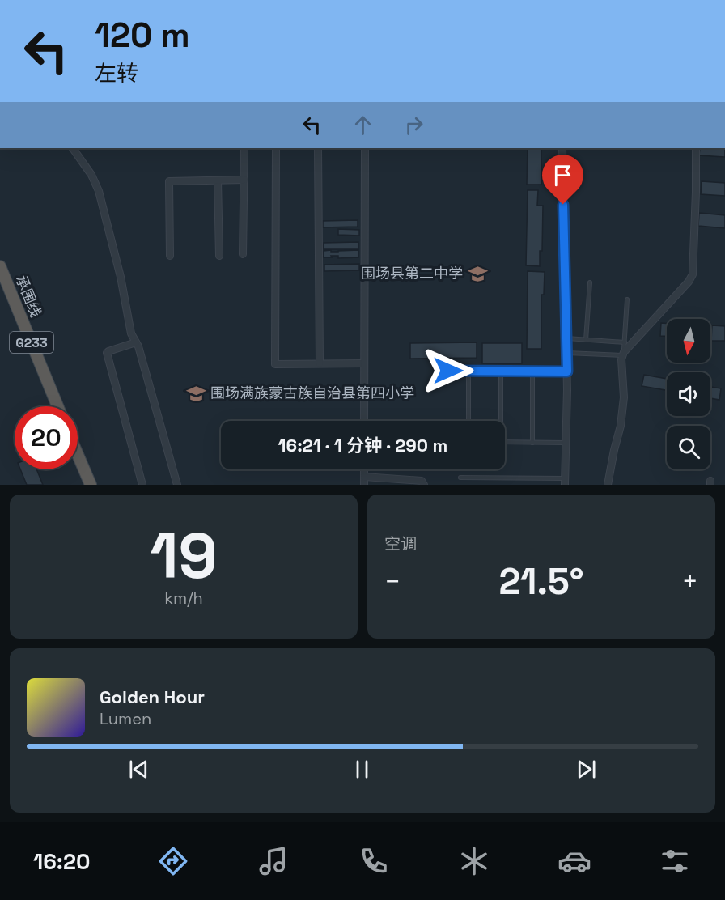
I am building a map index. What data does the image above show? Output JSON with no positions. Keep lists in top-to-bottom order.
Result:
{
  "streets": {
    "highway": ["承围线", "G233"]
  },
  "places": {
    "school or university": ["围场县第二中学", "围场满族蒙古族自治县第四小学"]
  },
  "north": "bottom",
  "page": {
    "turn": ["120 m", "左转"],
    "limit": "20",
    "trip": "16:21 · 1 分钟 · 290 m",
    "tile": [
      ["19", "km/h"],
      "空调"
    ],
    "heat": ["−", "21.5°", "+"],
    "song": ["Golden Hour", "Lumen"],
    "tabs": "16:20"
  }
}
